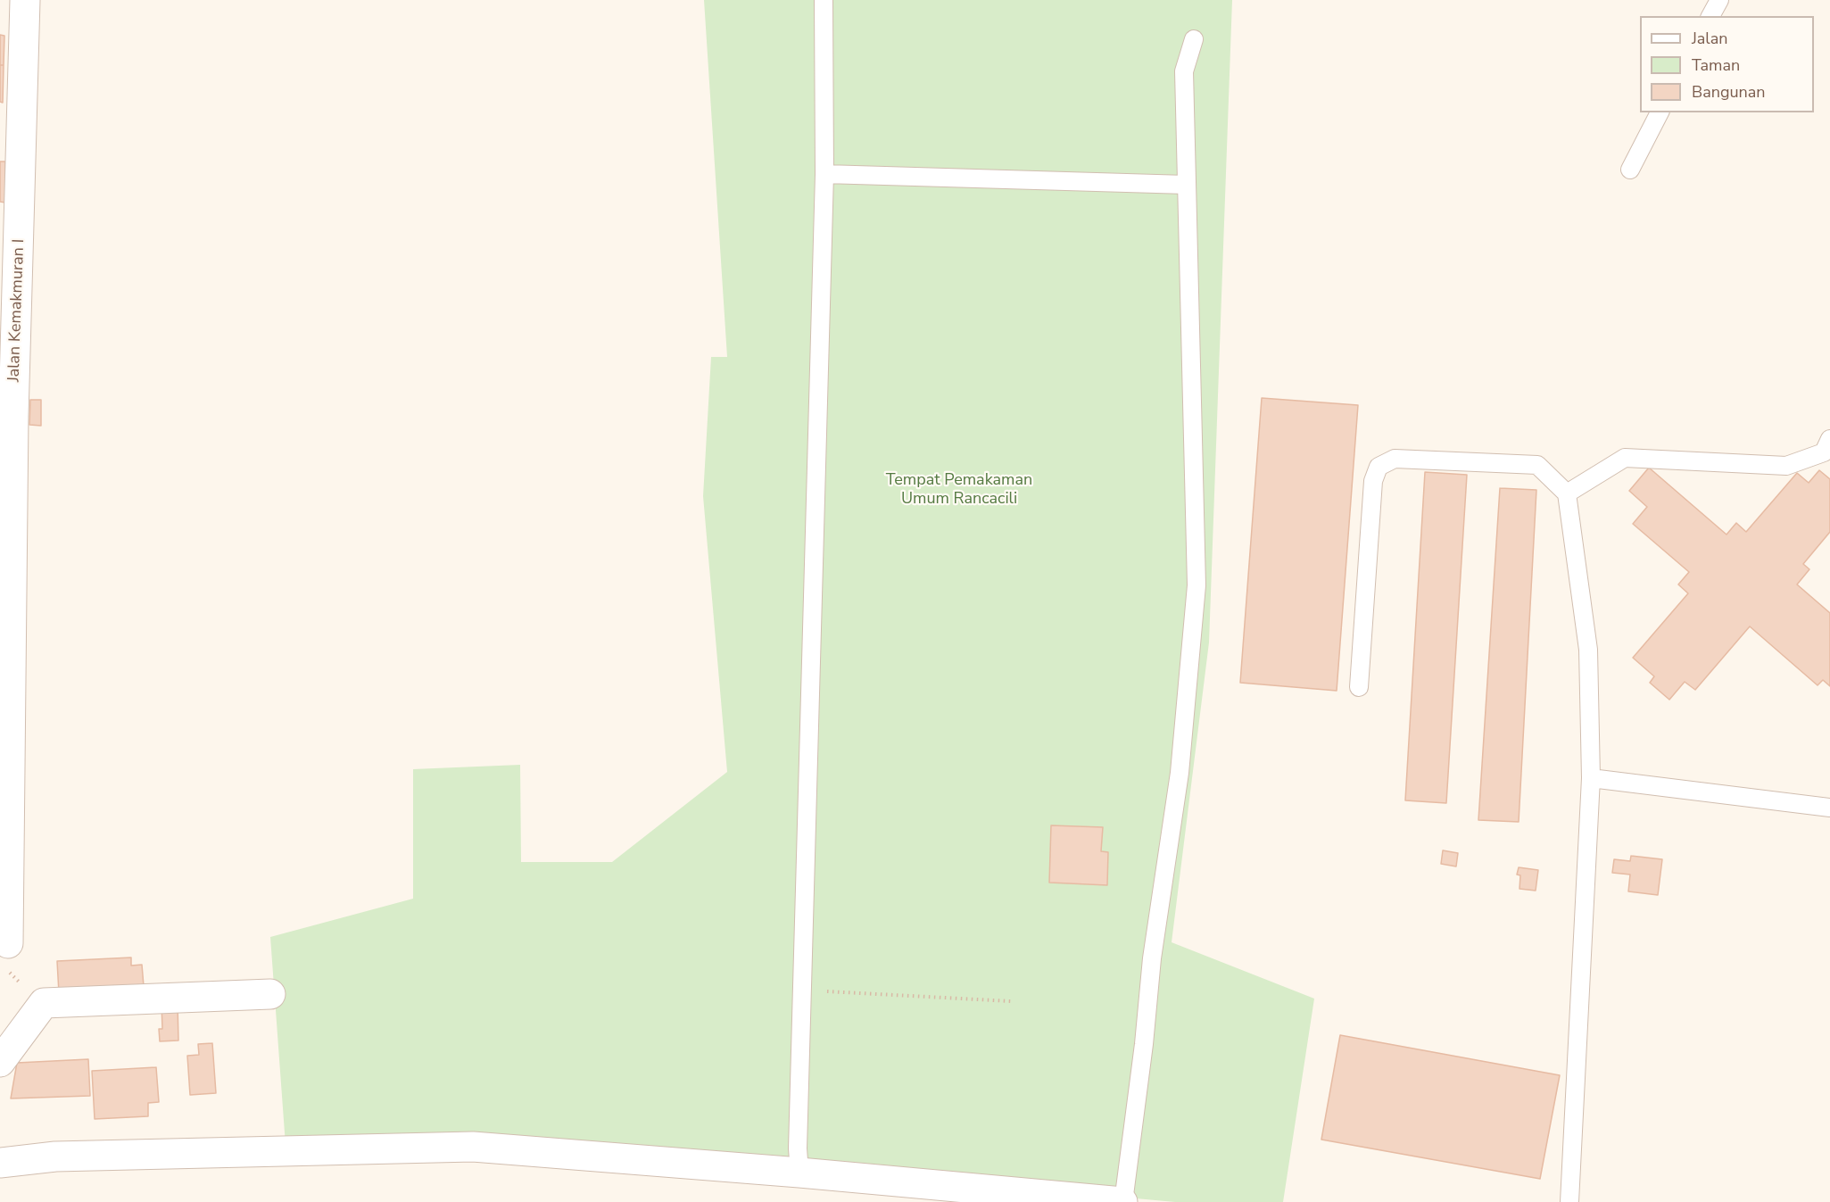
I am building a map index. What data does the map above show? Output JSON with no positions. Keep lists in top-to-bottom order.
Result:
{
  "streets": {
    "street": ["Jalan Kemakmuran I"]
  },
  "parks": ["Tempat Pemakaman Umum Rancacili"],
  "legend": ["Jalan", "Taman", "Bangunan"]
}
